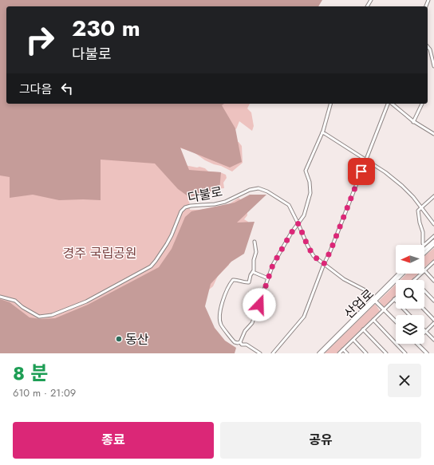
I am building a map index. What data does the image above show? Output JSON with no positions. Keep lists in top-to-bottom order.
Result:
{
  "streets": {
    "street": ["다불로", "산업로"]
  },
  "crossings": [
    ["다불로", "산업로"]
  ],
  "parks": ["경주 국립공원"],
  "places": ["동산"],
  "north": "left",
  "page": {
    "turn": ["230 m", "다불로"],
    "then": "그다음",
    "heading": ["8 분", "610 m · 21:09"],
    "buttons": ["종료", "공유"]
  }
}
